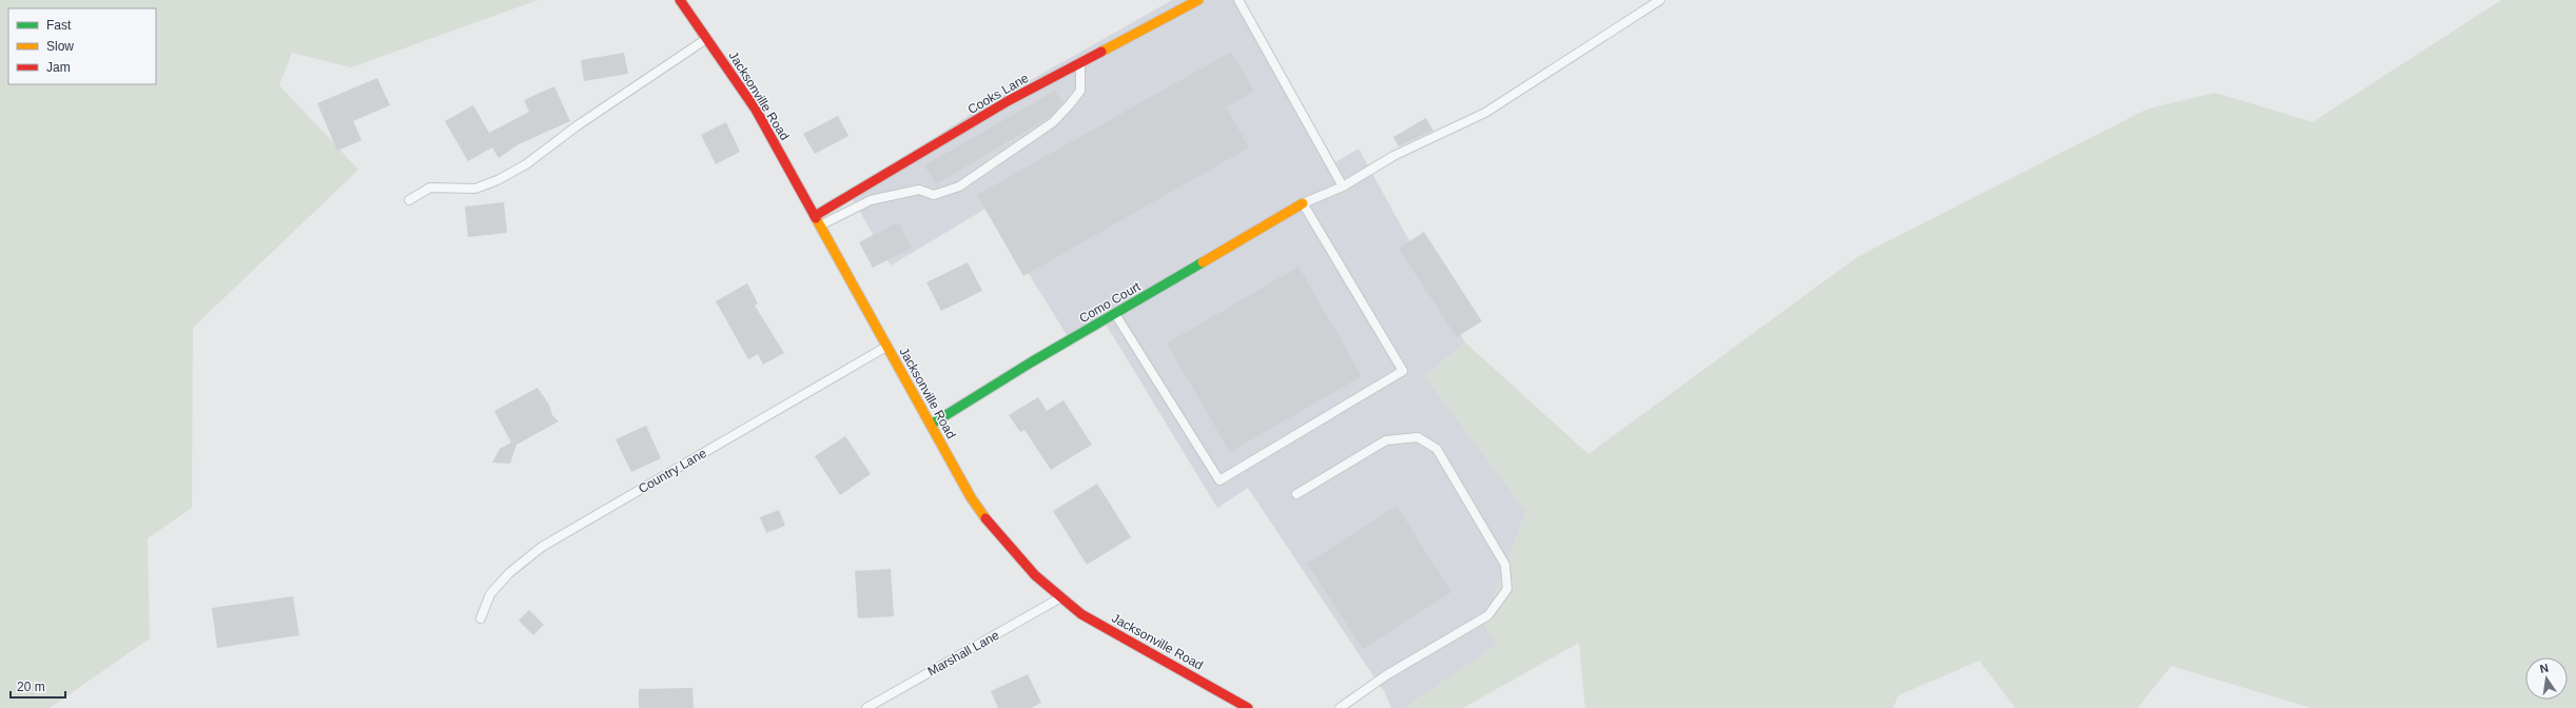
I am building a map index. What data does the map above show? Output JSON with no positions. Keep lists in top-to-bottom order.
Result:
{
  "streets": {
    "main road": ["Cooks Lane", "Jacksonville Road", "Como Court"],
    "lane": ["Country Lane", "Marshall Lane"]
  },
  "crossings": [
    ["Cooks Lane", "Jacksonville Road"],
    ["Jacksonville Road", "Como Court"],
    ["Jacksonville Road", "Country Lane"],
    ["Jacksonville Road", "Marshall Lane"]
  ],
  "legend": ["Fast", "Slow", "Jam"],
  "scale_bar": "20 m",
  "north": "top"
}
